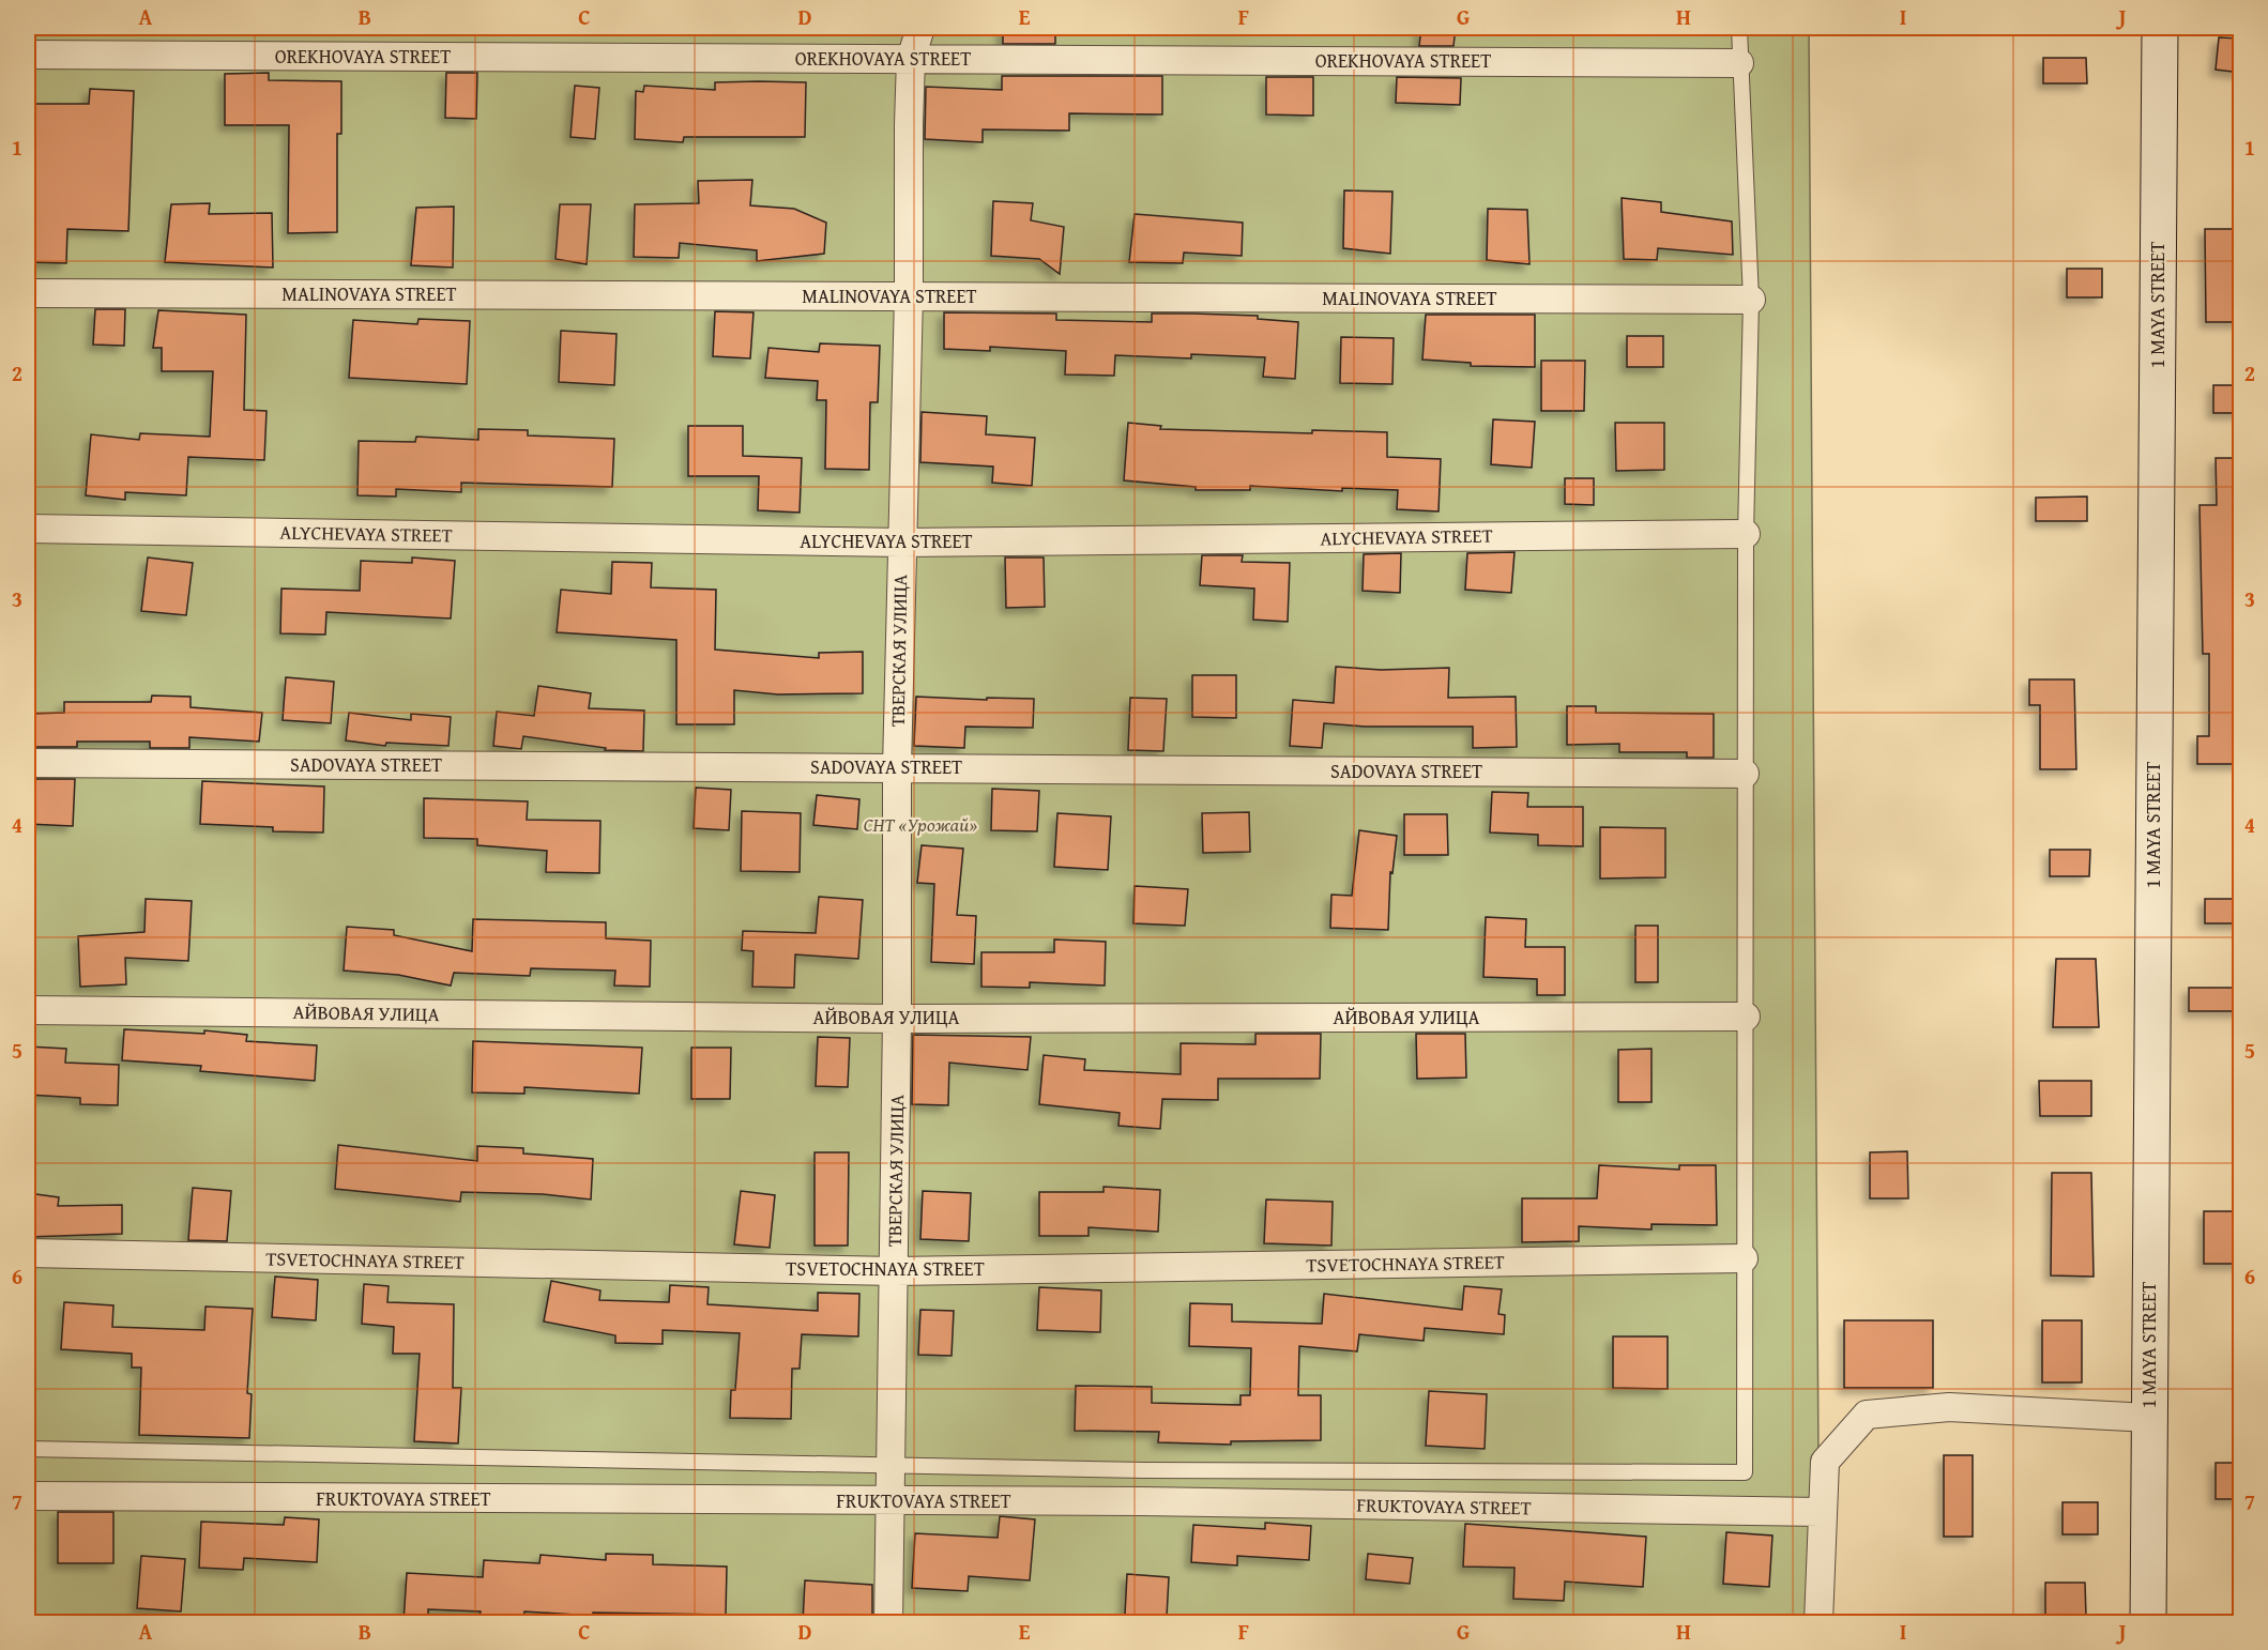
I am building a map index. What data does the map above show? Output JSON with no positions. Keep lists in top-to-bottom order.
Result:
{
  "streets": {
    "street": [
      "OREKHOVAYA STREET",
      "MALINOVAYA STREET",
      "1 MAYA STREET",
      "ALYCHEVAYA STREET",
      "ТВЕРСКАЯ УЛИЦА",
      "SADOVAYA STREET",
      "АЙВОВАЯ УЛИЦА",
      "TSVETOCHNAYA STREET",
      "FRUKTOVAYA STREET"
    ]
  },
  "crossings": [
    ["OREKHOVAYA STREET", "ТВЕРСКАЯ УЛИЦА"],
    ["MALINOVAYA STREET", "ТВЕРСКАЯ УЛИЦА"],
    ["ALYCHEVAYA STREET", "ТВЕРСКАЯ УЛИЦА"],
    ["ТВЕРСКАЯ УЛИЦА", "SADOVAYA STREET"],
    ["ТВЕРСКАЯ УЛИЦА", "АЙВОВАЯ УЛИЦА"],
    ["ТВЕРСКАЯ УЛИЦА", "TSVETOCHNAYA STREET"],
    ["ТВЕРСКАЯ УЛИЦА", "FRUKTOVAYA STREET"]
  ],
  "parks": ["СНТ «Урожай»"],
  "grid": {
    "columns": [
      "A",
      "B",
      "C",
      "D",
      "E",
      "F",
      "G",
      "H",
      "I",
      "J"
    ],
    "rows": [
      "1",
      "2",
      "3",
      "4",
      "5",
      "6",
      "7"
    ]
  }
}
